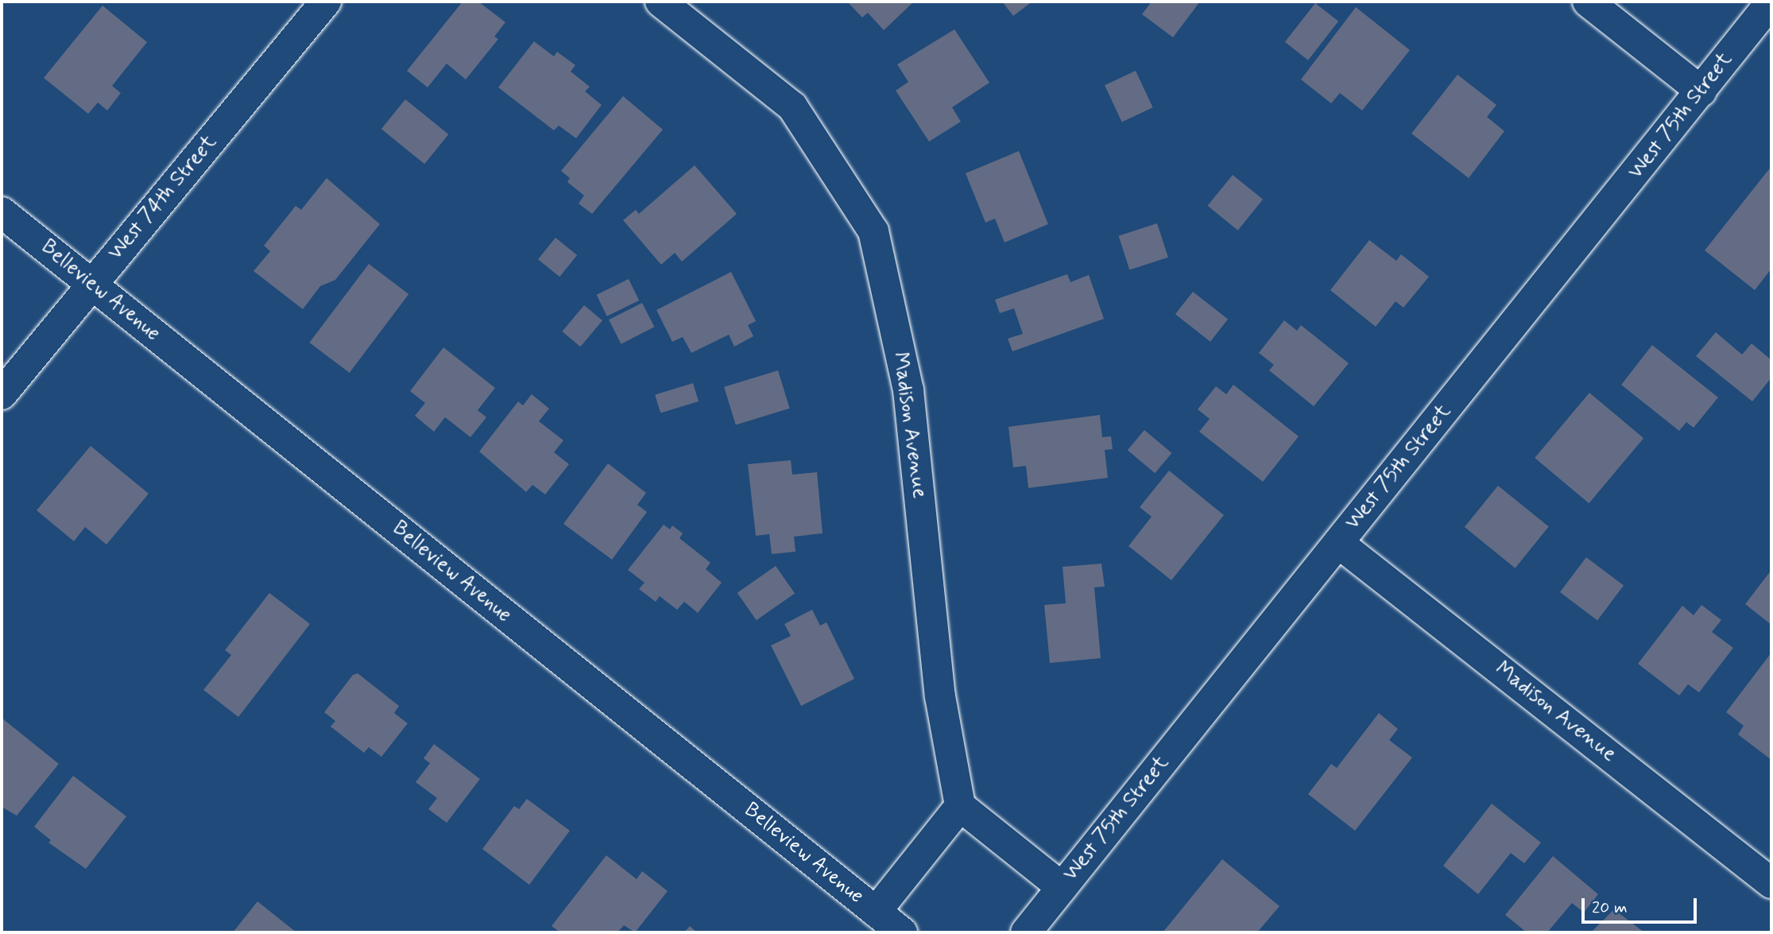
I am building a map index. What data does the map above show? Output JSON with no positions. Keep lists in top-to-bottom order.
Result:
{
  "streets": {
    "street": [
      "West 75th Street",
      "West 74th Street",
      "Belleview Avenue",
      "Madison Avenue"
    ]
  },
  "crossings": [
    ["West 75th Street", "Madison Avenue"],
    ["West 74th Street", "Belleview Avenue"]
  ],
  "scale_bar": "20 m"
}
